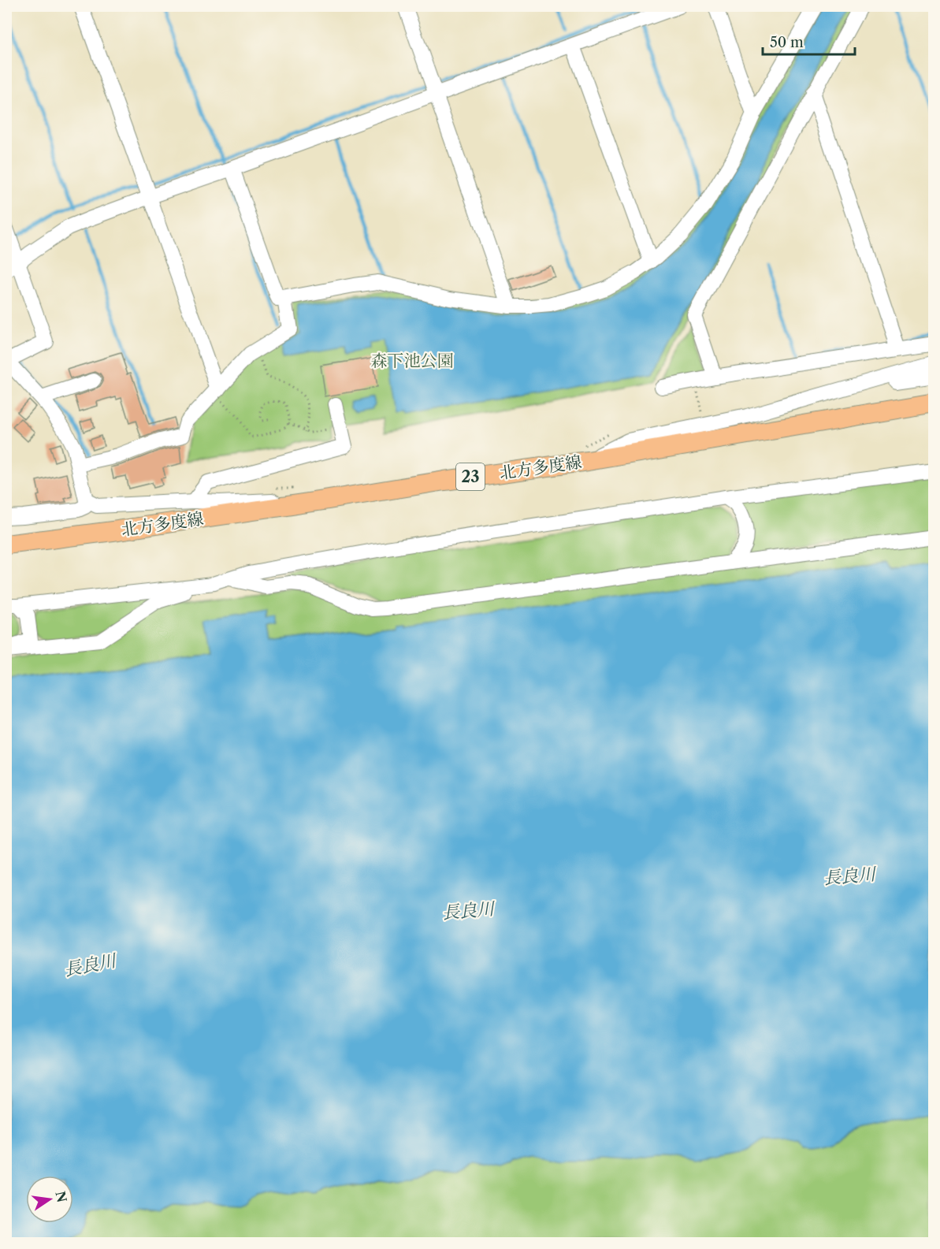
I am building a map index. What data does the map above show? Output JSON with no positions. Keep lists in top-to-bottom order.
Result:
{
  "streets": {
    "main road": ["北方多度線", "23"]
  },
  "water": ["長良川"],
  "parks": ["森下池公園"],
  "scale_bar": "50 m",
  "north": "right"
}
